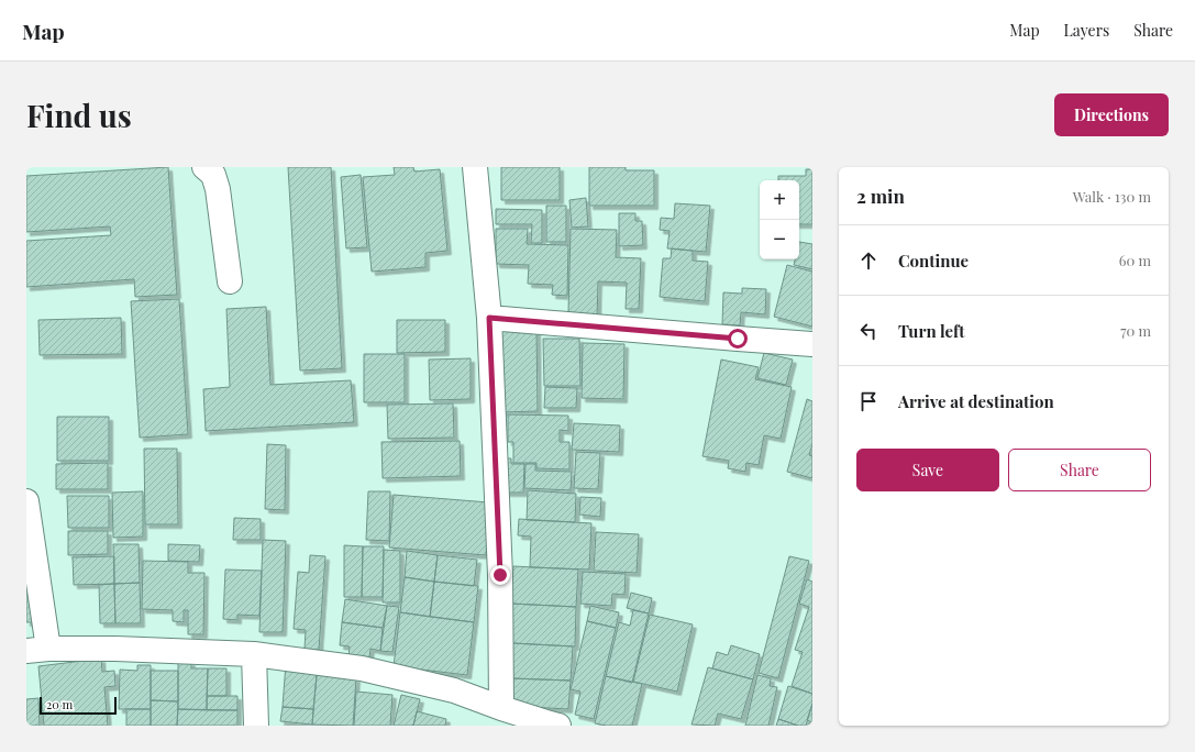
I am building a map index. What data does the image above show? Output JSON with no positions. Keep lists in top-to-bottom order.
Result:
{
  "scale_bar": "20 m",
  "page": {
    "header": "Map",
    "nav": ["Map", "Layers", "Share"],
    "buttons": [
      "Directions",
      ["Save", "Share"]
    ],
    "title": "Find us",
    "heading": ["2 min", "Walk · 130 m"],
    "map_buttons": ["+", "−"],
    "list": [
      ["Continue", "60 m"],
      ["Turn left", "70 m"],
      "Arrive at destination"
    ],
    "scale": "20 m"
  }
}
